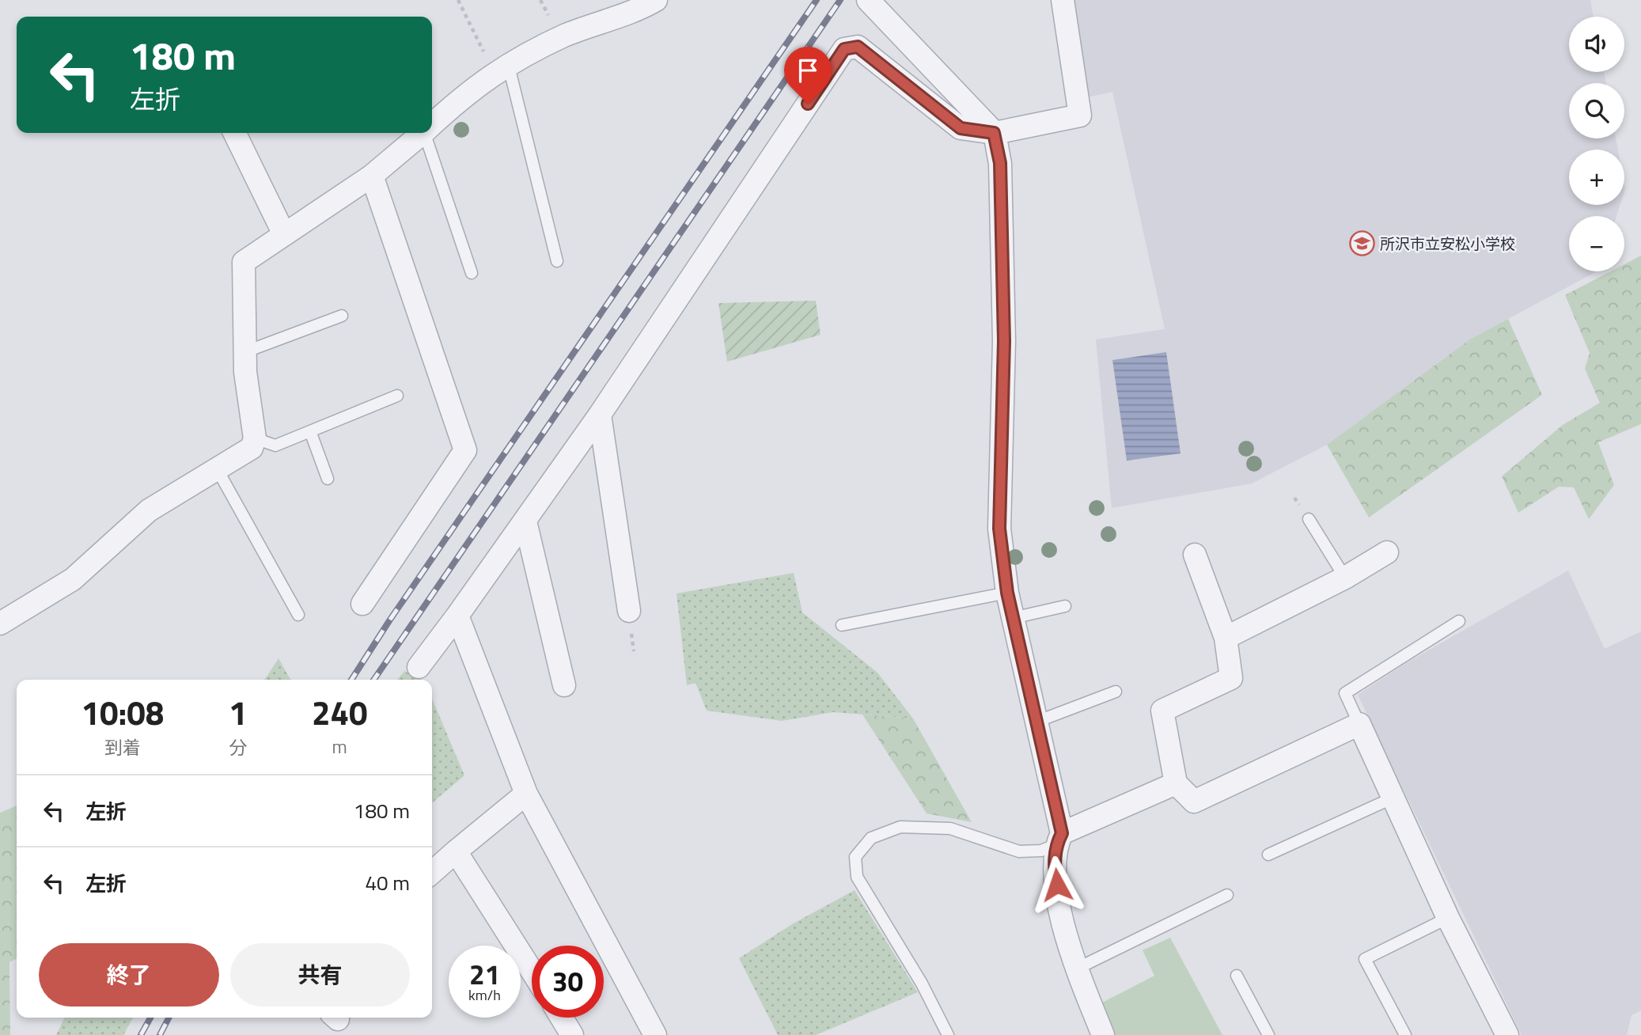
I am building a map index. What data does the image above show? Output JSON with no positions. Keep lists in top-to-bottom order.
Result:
{
  "places": {
    "school or university": ["所沢市立安松小学校"]
  },
  "page": {
    "map_buttons": ["+", "−"],
    "turn": ["180 m", "左折"],
    "eta": [
      "10:08",
      "到着",
      "1",
      "分",
      "240",
      "m"
    ],
    "list": [
      {
        "name": "左折",
        "value": "180 m"
      },
      {
        "name": "左折",
        "value": "40 m"
      }
    ],
    "buttons": ["終了", "共有"],
    "speed": "21 km/h",
    "limit": "30"
  }
}
